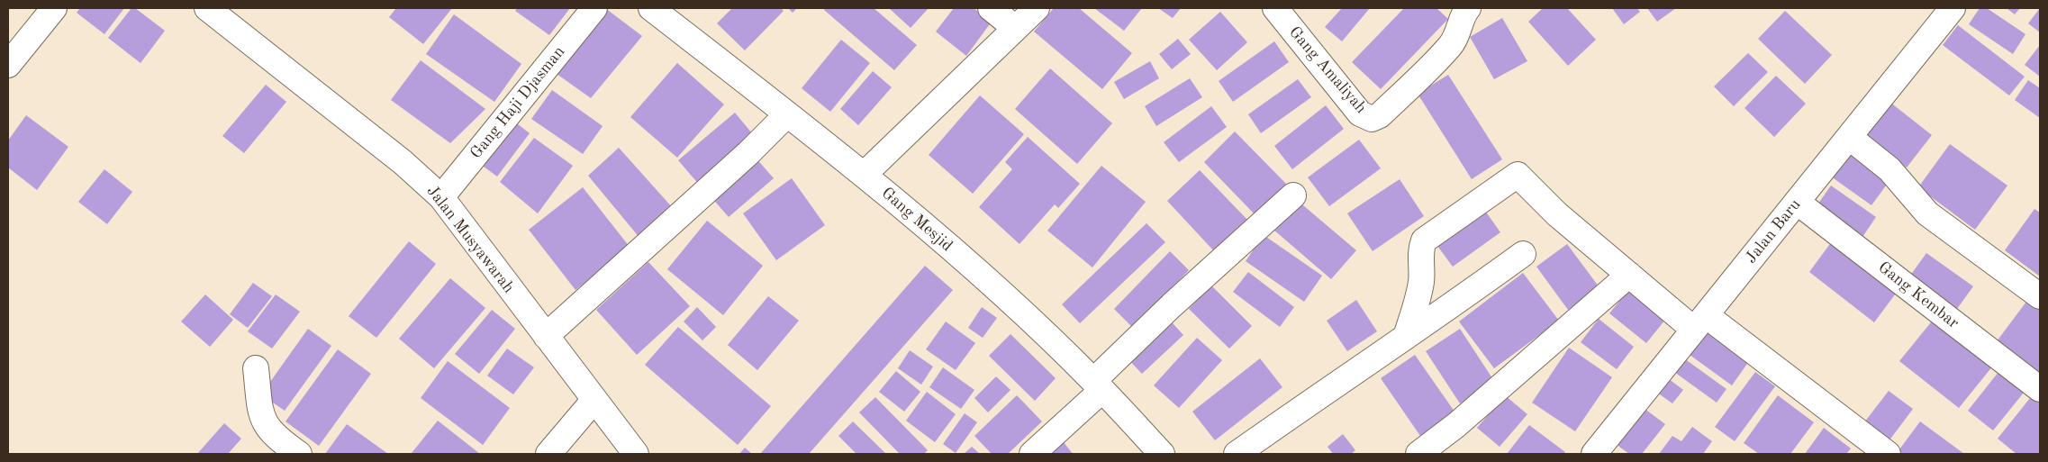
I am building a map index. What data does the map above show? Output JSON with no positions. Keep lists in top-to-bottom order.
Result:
{
  "streets": {
    "street": [
      "Gang Amaliyah",
      "Gang Haji Djasman",
      "Gang Mesjid",
      "Jalan Baru",
      "Jalan Musyawarah",
      "Gang Kembar"
    ]
  },
  "crossings": [
    ["Gang Haji Djasman", "Jalan Musyawarah"],
    ["Jalan Baru", "Gang Kembar"]
  ]
}
